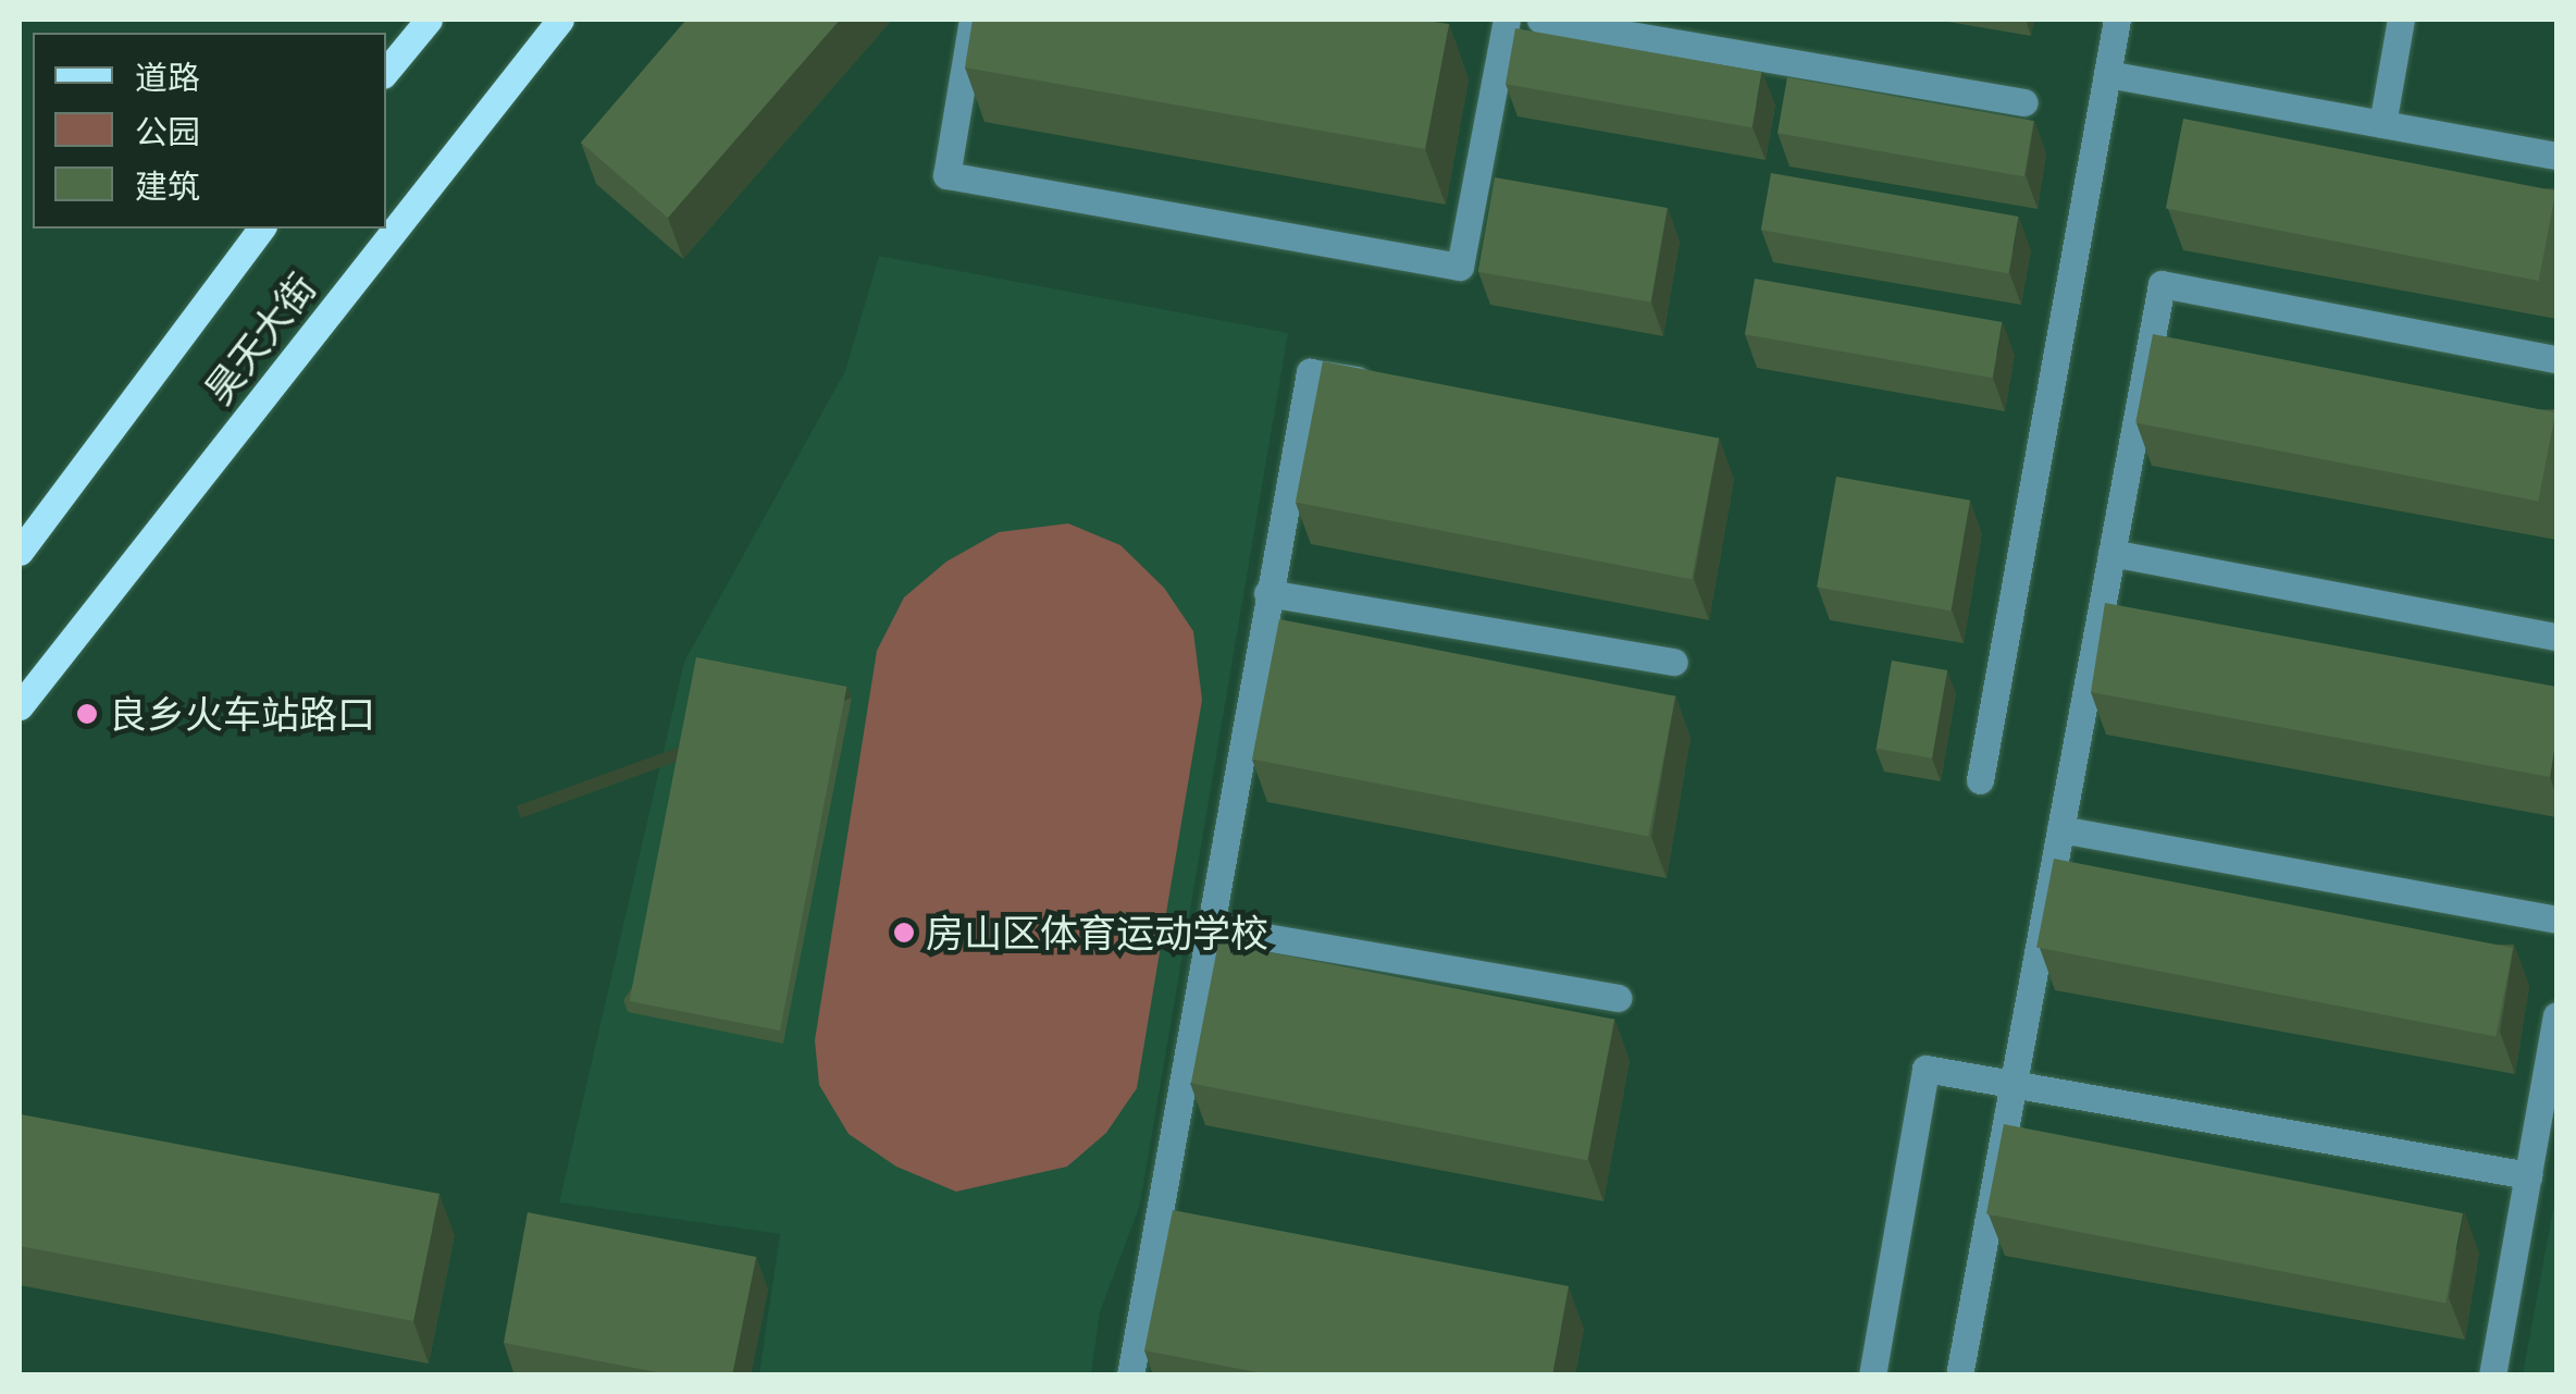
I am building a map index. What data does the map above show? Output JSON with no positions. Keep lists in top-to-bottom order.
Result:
{
  "streets": {
    "main road": ["昊天大街"]
  },
  "places": ["良乡火车站路口", "房山区体育运动学校"],
  "legend": ["道路", "公园", "建筑"]
}
